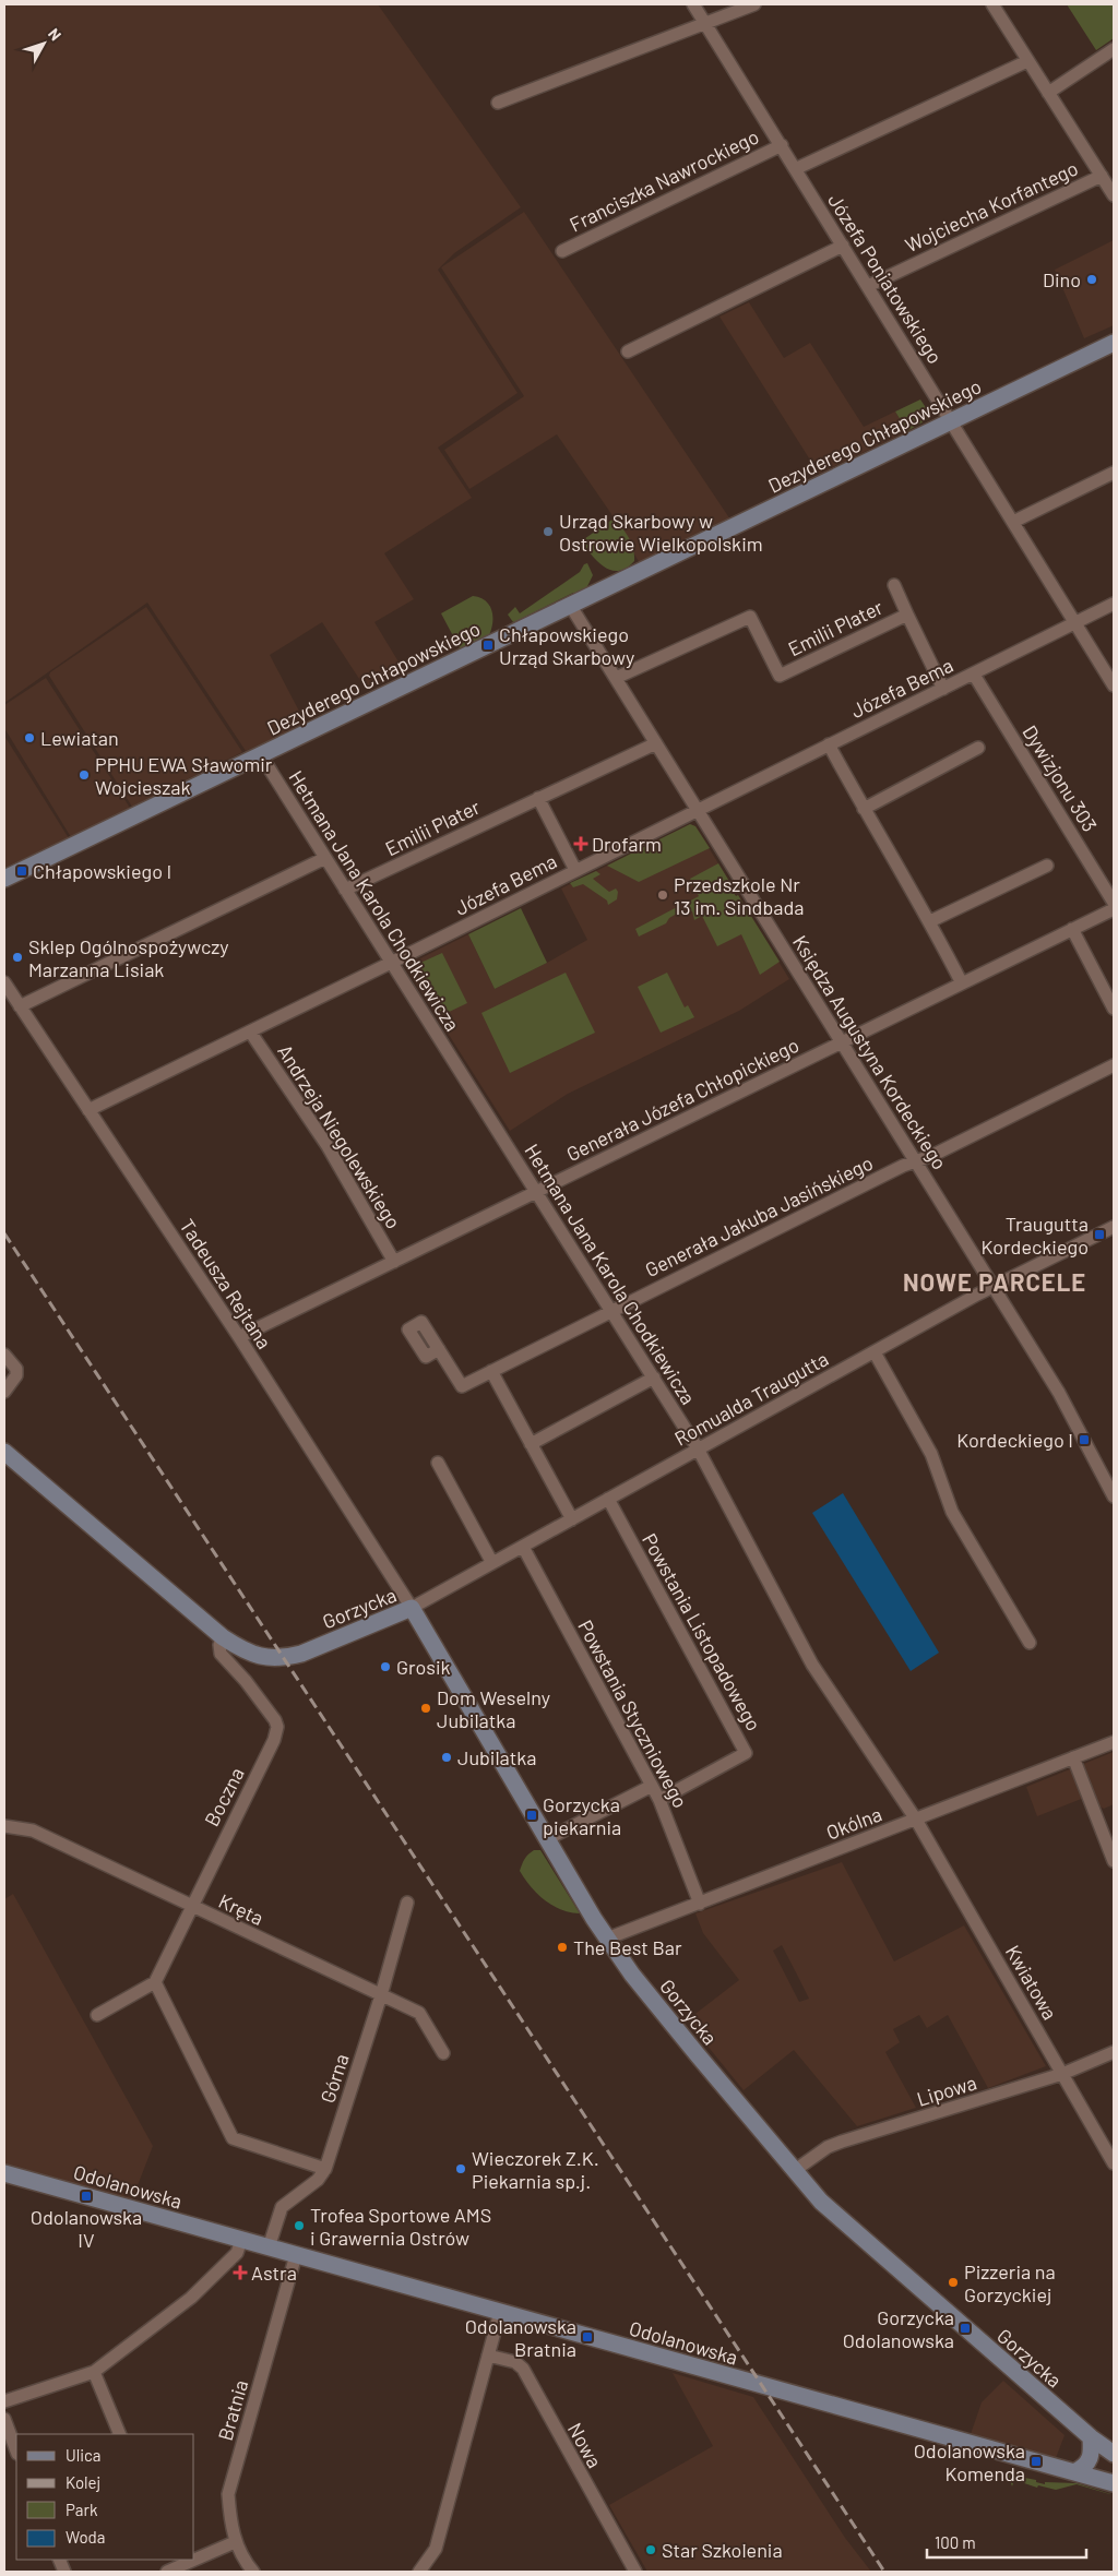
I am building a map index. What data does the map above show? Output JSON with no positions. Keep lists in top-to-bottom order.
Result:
{
  "streets": {
    "street": [
      "Franciszka Nawrockiego",
      "Wojciecha Korfantego",
      "Józefa Poniatowskiego",
      "Dezyderego Chłapowskiego",
      "Emilii Plater",
      "Józefa Bema",
      "Dywizjonu 303",
      "Hetmana Jana Karola Chodkiewicza",
      "Księdza Augustyna Kordeckiego",
      "Generała Józefa Chłopickiego",
      "Andrzeja Niegolewskiego",
      "Generała Jakuba Jasińskiego",
      "Tadeusza Rejtana",
      "Romualda Traugutta",
      "Gorzycka",
      "Powstania Listopadowego",
      "Powstania Styczniowego",
      "Boczna",
      "Okólna",
      "Kręta",
      "Kwiatowa",
      "Górna",
      "Lipowa",
      "Odolanowska",
      "Bratnia",
      "Nowa"
    ]
  },
  "crossings": [
    ["Franciszka Nawrockiego", "Józefa Poniatowskiego"],
    ["Wojciecha Korfantego", "Józefa Poniatowskiego"],
    ["Józefa Poniatowskiego", "Dezyderego Chłapowskiego"],
    ["Józefa Poniatowskiego", "Józefa Bema"],
    ["Dezyderego Chłapowskiego", "Hetmana Jana Karola Chodkiewicza"],
    ["Dezyderego Chłapowskiego", "Księdza Augustyna Kordeckiego"],
    ["Emilii Plater", "Józefa Bema"],
    ["Emilii Plater", "Hetmana Jana Karola Chodkiewicza"],
    ["Emilii Plater", "Księdza Augustyna Kordeckiego"],
    ["Józefa Bema", "Dywizjonu 303"],
    ["Józefa Bema", "Hetmana Jana Karola Chodkiewicza"],
    ["Józefa Bema", "Księdza Augustyna Kordeckiego"],
    ["Józefa Bema", "Andrzeja Niegolewskiego"],
    ["Józefa Bema", "Tadeusza Rejtana"],
    ["Hetmana Jana Karola Chodkiewicza", "Generała Józefa Chłopickiego"],
    ["Hetmana Jana Karola Chodkiewicza", "Generała Jakuba Jasińskiego"],
    ["Hetmana Jana Karola Chodkiewicza", "Romualda Traugutta"],
    ["Hetmana Jana Karola Chodkiewicza", "Okólna"],
    ["Hetmana Jana Karola Chodkiewicza", "Kwiatowa"],
    ["Księdza Augustyna Kordeckiego", "Generała Józefa Chłopickiego"],
    ["Księdza Augustyna Kordeckiego", "Generała Jakuba Jasińskiego"],
    ["Księdza Augustyna Kordeckiego", "Romualda Traugutta"],
    ["Generała Józefa Chłopickiego", "Andrzeja Niegolewskiego"],
    ["Generała Józefa Chłopickiego", "Tadeusza Rejtana"],
    ["Tadeusza Rejtana", "Romualda Traugutta"],
    ["Tadeusza Rejtana", "Gorzycka"],
    ["Romualda Traugutta", "Gorzycka"],
    ["Romualda Traugutta", "Powstania Listopadowego"],
    ["Romualda Traugutta", "Powstania Styczniowego"],
    ["Gorzycka", "Boczna"],
    ["Gorzycka", "Okólna"],
    ["Gorzycka", "Lipowa"],
    ["Powstania Listopadowego", "Powstania Styczniowego"],
    ["Powstania Styczniowego", "Okólna"],
    ["Boczna", "Kręta"],
    ["Okólna", "Kwiatowa"],
    ["Kręta", "Górna"],
    ["Kwiatowa", "Lipowa"],
    ["Górna", "Odolanowska"],
    ["Odolanowska", "Bratnia"]
  ],
  "districts": ["NOWE PARCELE"],
  "places": {
    "other": [
      "Dino",
      "Urząd Skarbowy w Ostrowie Wielkopolskim",
      "Lewiatan",
      "PPHU EWA Sławomir Wojcieszak",
      "Przedszkole Nr 13 im. Sindbada",
      "Sklep Ogólnospożywczy Marzanna Lisiak",
      "Grosik",
      "Dom Weselny Jubilatka",
      "Jubilatka",
      "The Best Bar",
      "Wieczorek Z.K. Piekarnia sp.j.",
      "Trofea Sportowe AMS i Grawernia Ostrów",
      "Pizzeria na Gorzyckiej",
      "Star Szkolenia"
    ],
    "transit": [
      "Chłapowskiego Urząd Skarbowy",
      "Chłapowskiego I",
      "Traugutta Kordeckiego",
      "Kordeckiego I",
      "Gorzycka piekarnia",
      "Odolanowska IV",
      "Gorzycka Odolanowska",
      "Odolanowska Bratnia",
      "Odolanowska Komenda"
    ],
    "health": ["Drofarm", "Astra"]
  },
  "legend": [
    "Ulica",
    "Kolej",
    "Park",
    "Woda"
  ],
  "scale_bar": "100 m",
  "north": "top right"
}
